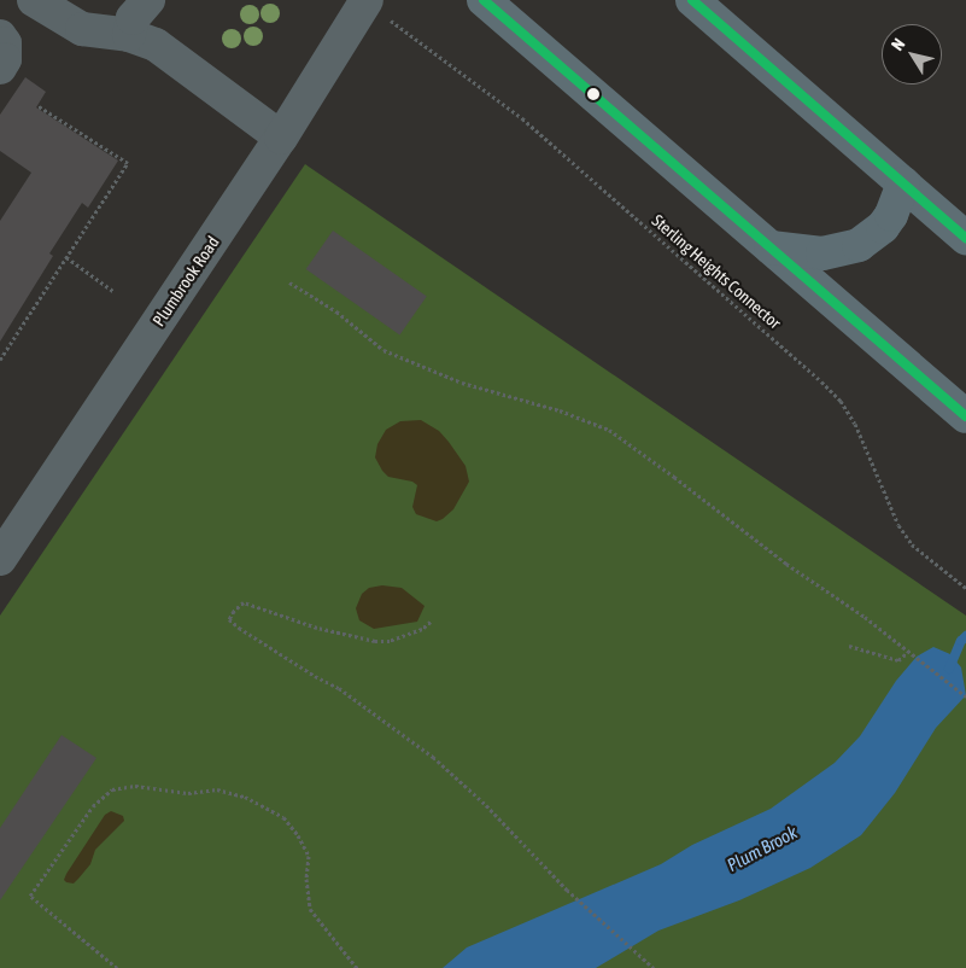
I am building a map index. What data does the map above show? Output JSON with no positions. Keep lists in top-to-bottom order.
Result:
{
  "streets": {
    "street": ["Plumbrook Road"],
    "path": ["Sterling Heights Connector"]
  },
  "water": ["Plum Brook"],
  "north": "top left"
}
